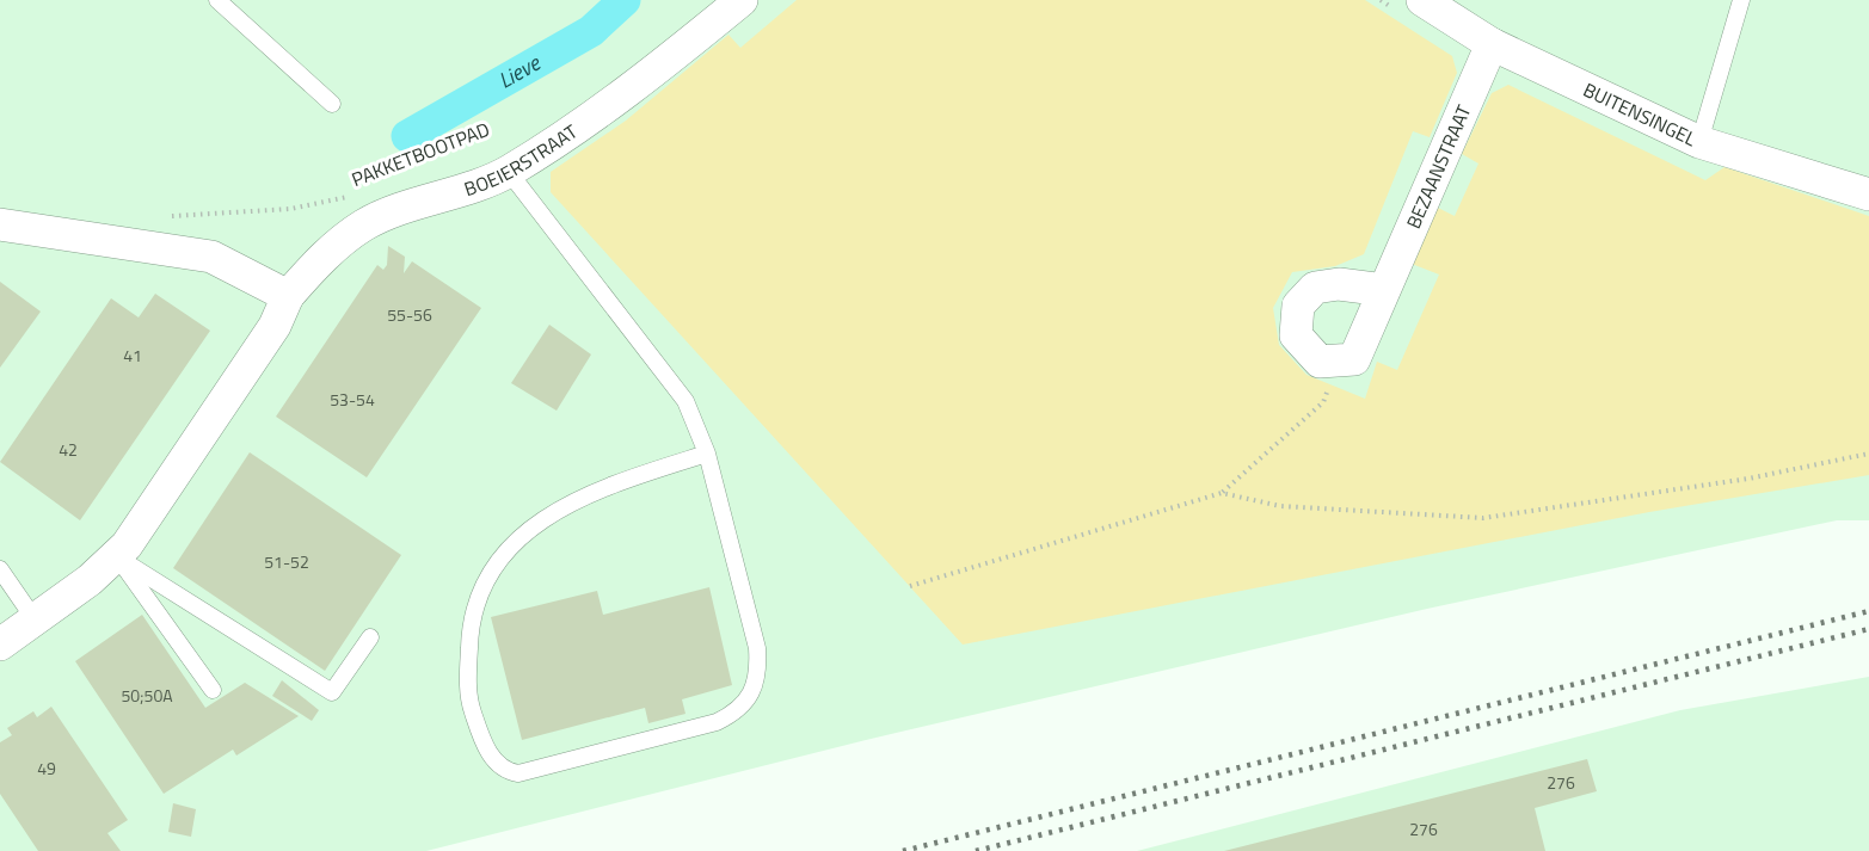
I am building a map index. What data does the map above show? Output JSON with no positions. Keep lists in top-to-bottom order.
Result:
{
  "streets": {
    "street": ["BUITENSINGEL", "BOEIERSTRAAT", "BEZAANSTRAAT"],
    "path": ["PAKKETBOOTPAD"]
  },
  "crossings": [
    ["BUITENSINGEL", "BEZAANSTRAAT"]
  ],
  "water": ["Lieve"],
  "house_numbers": [
    "55-56",
    "41",
    "53-54",
    "42",
    "51-52",
    "50;50A",
    "49",
    "276",
    "276"
  ]
}
